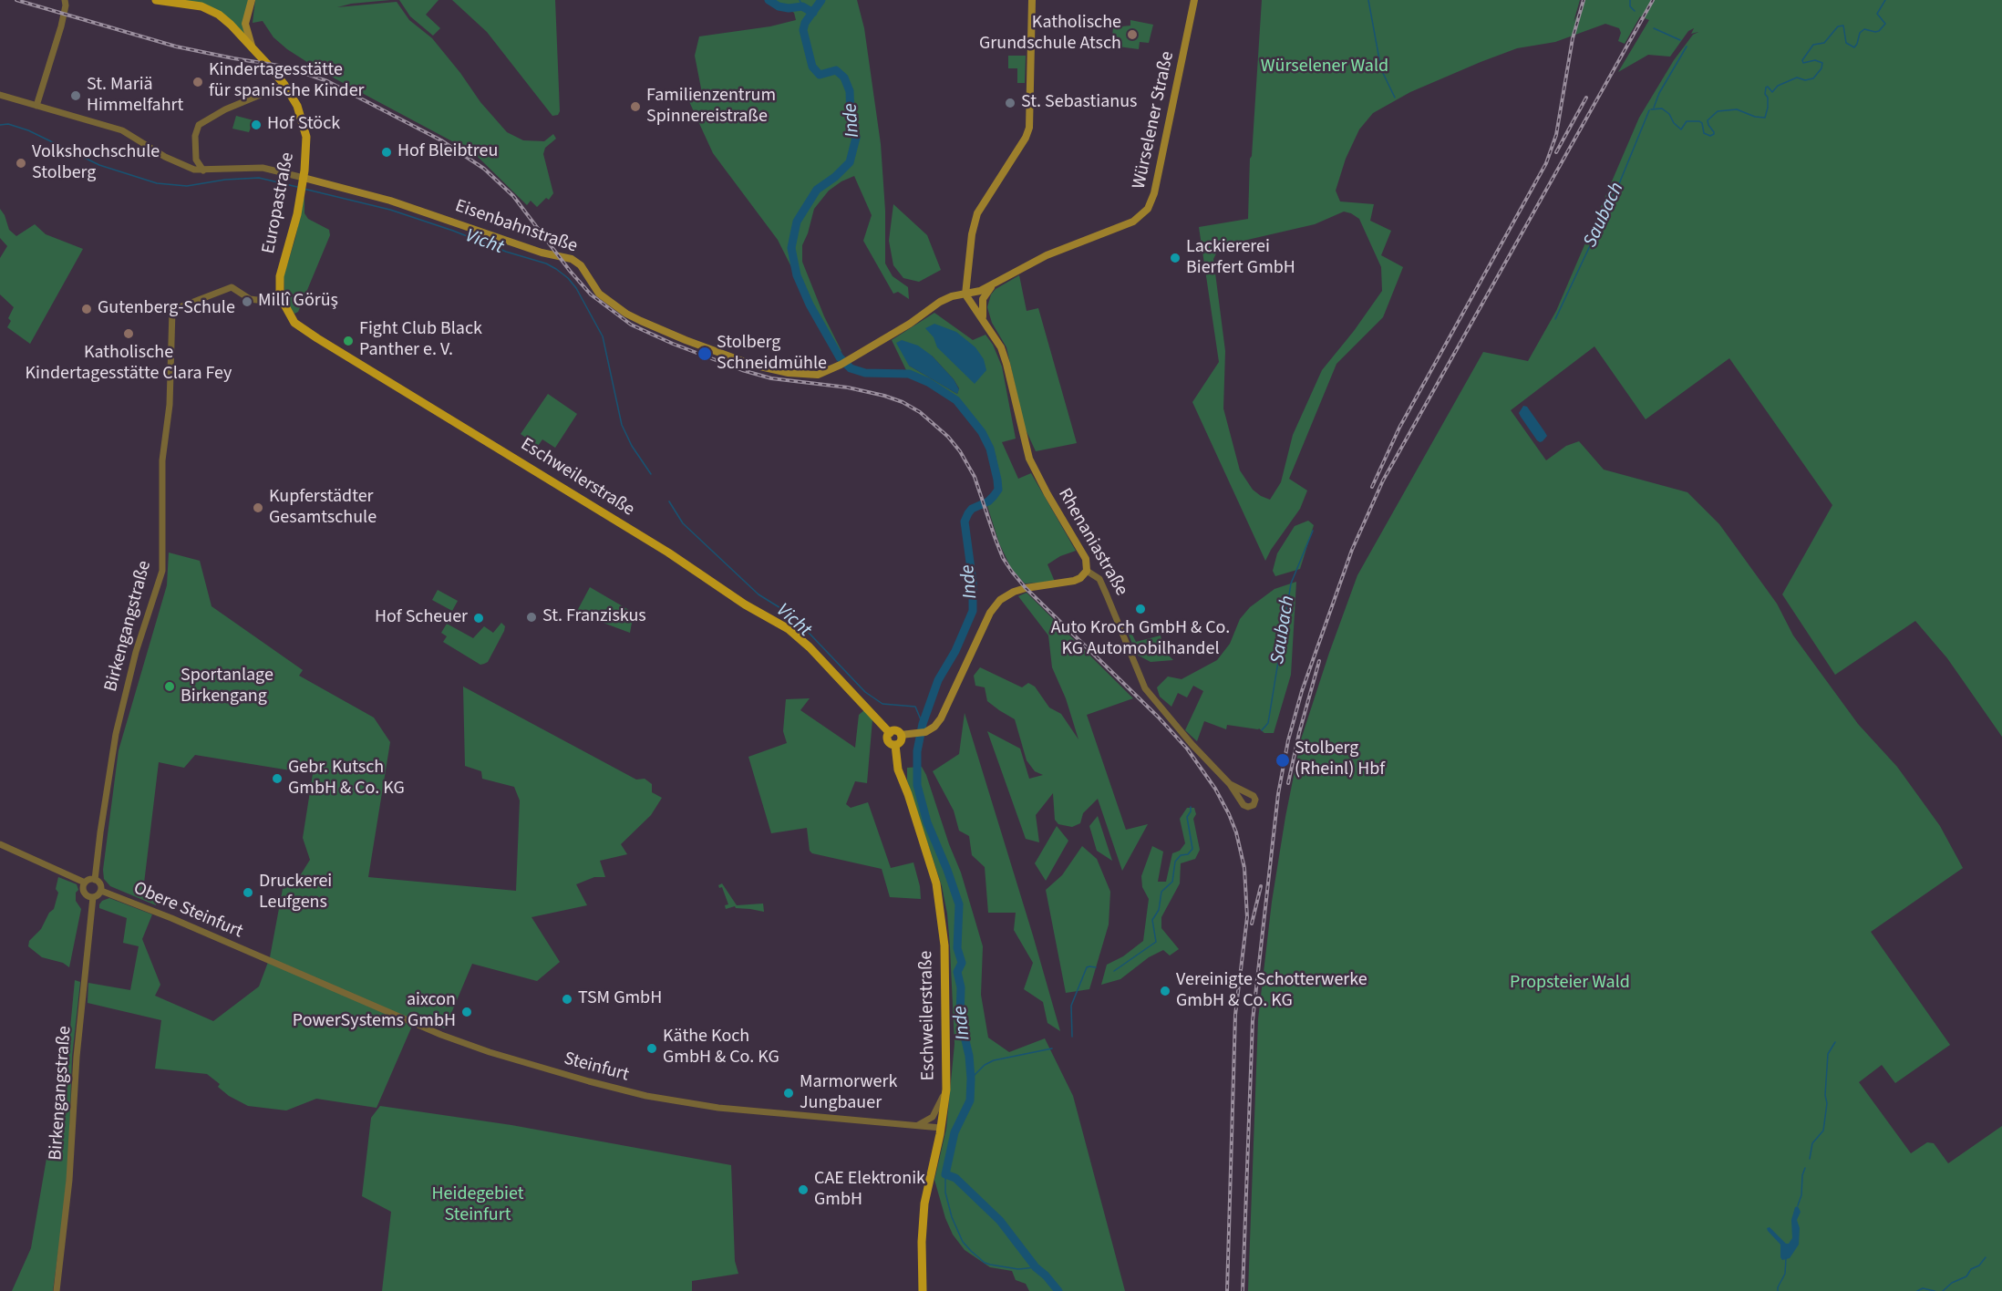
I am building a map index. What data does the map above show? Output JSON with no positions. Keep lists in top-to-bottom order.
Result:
{
  "streets": {
    "main road": [
      "Würselener Straße",
      "Europastraße",
      "Eisenbahnstraße",
      "Eschweilerstraße",
      "Rhenaniastraße"
    ],
    "street": ["Birkengangstraße", "Obere Steinfurt", "Steinfurt"]
  },
  "crossings": [
    ["Würselener Straße", "Eisenbahnstraße"],
    ["Würselener Straße", "Rhenaniastraße"],
    ["Europastraße", "Eisenbahnstraße"],
    ["Europastraße", "Eschweilerstraße"],
    ["Europastraße", "Birkengangstraße"],
    ["Eisenbahnstraße", "Rhenaniastraße"],
    ["Eschweilerstraße", "Birkengangstraße"],
    ["Eschweilerstraße", "Steinfurt"],
    ["Birkengangstraße", "Obere Steinfurt"],
    ["Obere Steinfurt", "Steinfurt"]
  ],
  "water": ["Inde", "Saubach", "Vicht"],
  "parks": ["Würselener Wald", "Propsteier Wald", "Heidegebiet Steinfurt"],
  "places": [
    "Katholische Grundschule Atsch",
    "Kindertagesstätte für spanische Kinder",
    "St. Mariä Himmelfahrt",
    "St. Sebastianus",
    "Familienzentrum Spinnereistraße",
    "Hof Stöck",
    "Hof Bleibtreu",
    "Volkshochschule Stolberg",
    "Lackiererei Bierfert GmbH",
    "Millî Görüş",
    "Gutenberg-Schule",
    "Katholische Kindertagesstätte Clara Fey",
    "Fight Club Black Panther e. V.",
    "Stolberg Schneidmühle",
    "Kupferstädter Gesamtschule",
    "Auto Kroch GmbH & Co. KG Automobilhandel",
    "St. Franziskus",
    "Hof Scheuer",
    "Sportanlage Birkengang",
    "Stolberg (Rheinl) Hbf",
    "Gebr. Kutsch GmbH & Co. KG",
    "Druckerei Leufgens",
    "Vereinigte Schotterwerke GmbH & Co. KG",
    "TSM GmbH",
    "aixcon PowerSystems GmbH",
    "Käthe Koch GmbH & Co. KG",
    "Marmorwerk Jungbauer",
    "CAE Elektronik GmbH"
  ]
}
